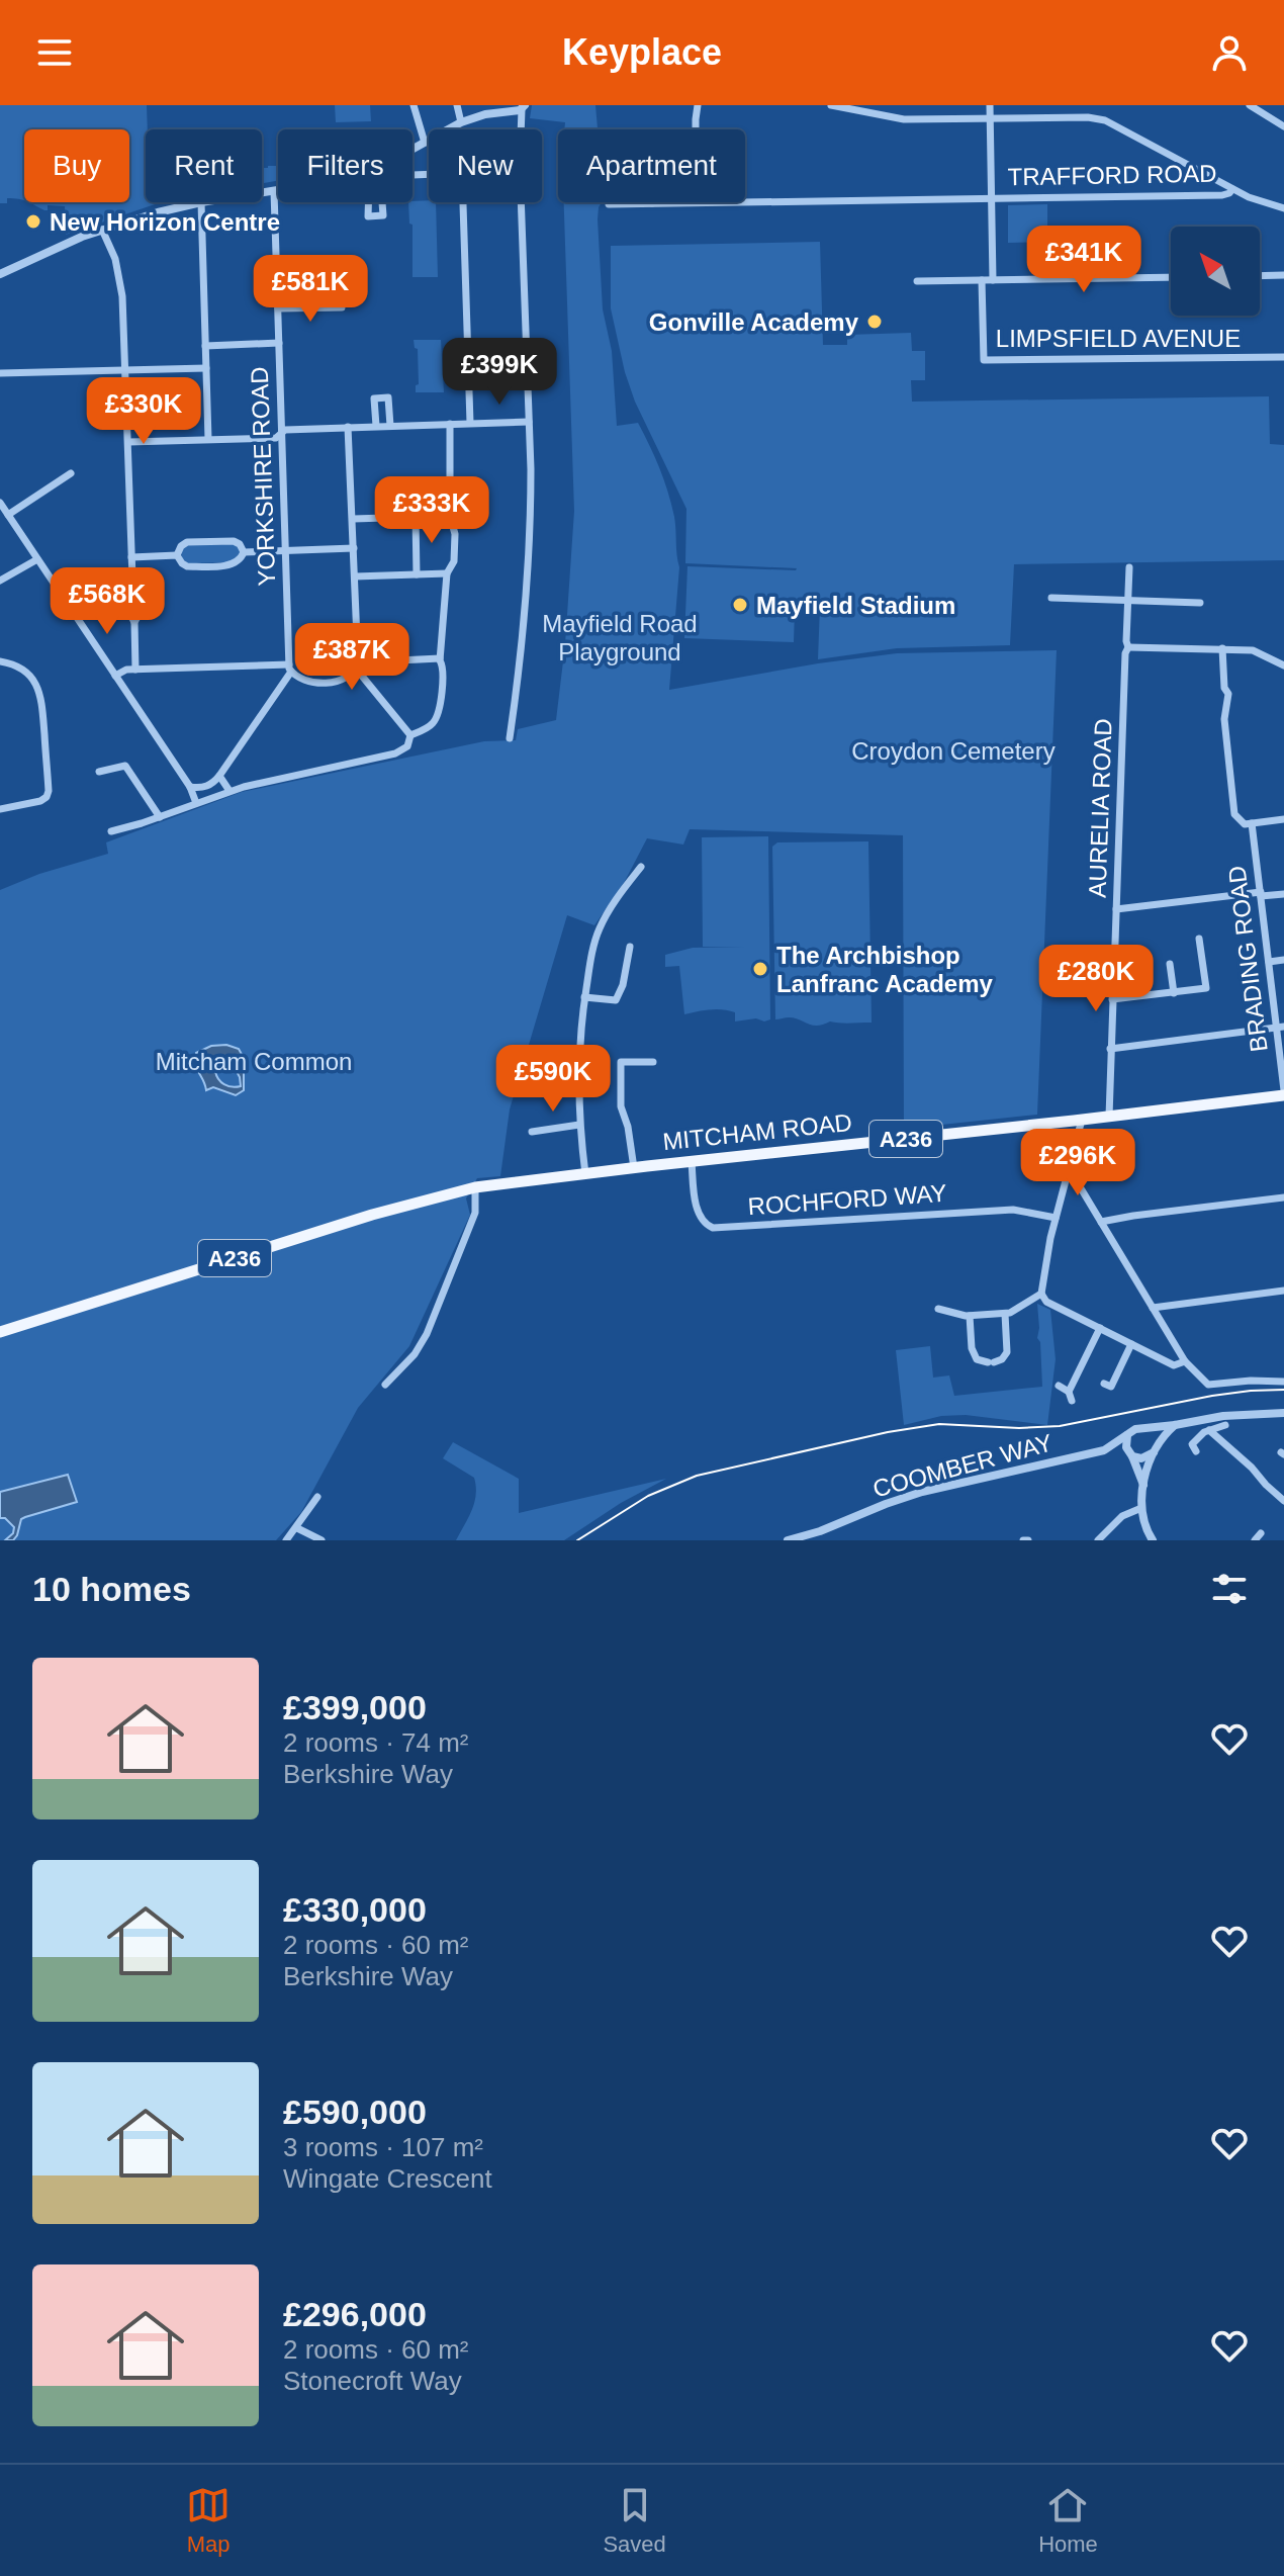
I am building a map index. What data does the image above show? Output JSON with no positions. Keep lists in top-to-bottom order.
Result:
{
  "streets": {
    "main road": ["MITCHAM ROAD", "A236"],
    "street": [
      "TRAFFORD ROAD",
      "LIMPSFIELD AVENUE",
      "YORKSHIRE ROAD",
      "AURELIA ROAD",
      "BRADING ROAD",
      "ROCHFORD WAY",
      "COOMBER WAY"
    ]
  },
  "crossings": [
    ["AURELIA ROAD", "MITCHAM ROAD"],
    ["BRADING ROAD", "MITCHAM ROAD"],
    ["MITCHAM ROAD", "A236"],
    ["MITCHAM ROAD", "ROCHFORD WAY"]
  ],
  "parks": ["Mayfield Road Playground", "Croydon Cemetery", "Mitcham Common"],
  "places": [
    "New Horizon Centre",
    "Gonville Academy",
    "Mayfield Stadium",
    "The Archbishop Lanfranc Academy"
  ],
  "north": "top left",
  "page": {
    "header": "Keyplace",
    "chip": [
      "Buy",
      "Rent",
      "Filters",
      "New",
      "Apartment"
    ],
    "price": [
      "£341K",
      "£581K",
      "£399K",
      "£330K",
      "£333K",
      "£568K",
      "£387K",
      "£280K",
      "£590K",
      "£296K"
    ],
    "heading": "10 homes",
    "list": [
      {
        "name": "£399,000",
        "note": "2 rooms · 74 m² · Berkshire Way"
      },
      {
        "name": "£330,000",
        "note": "2 rooms · 60 m² · Berkshire Way"
      },
      {
        "name": "£590,000",
        "note": "3 rooms · 107 m² · Wingate Crescent"
      },
      {
        "name": "£296,000",
        "note": "2 rooms · 60 m² · Stonecroft Way"
      }
    ],
    "tabs": ["Map", "Saved", "Home"]
  }
}
